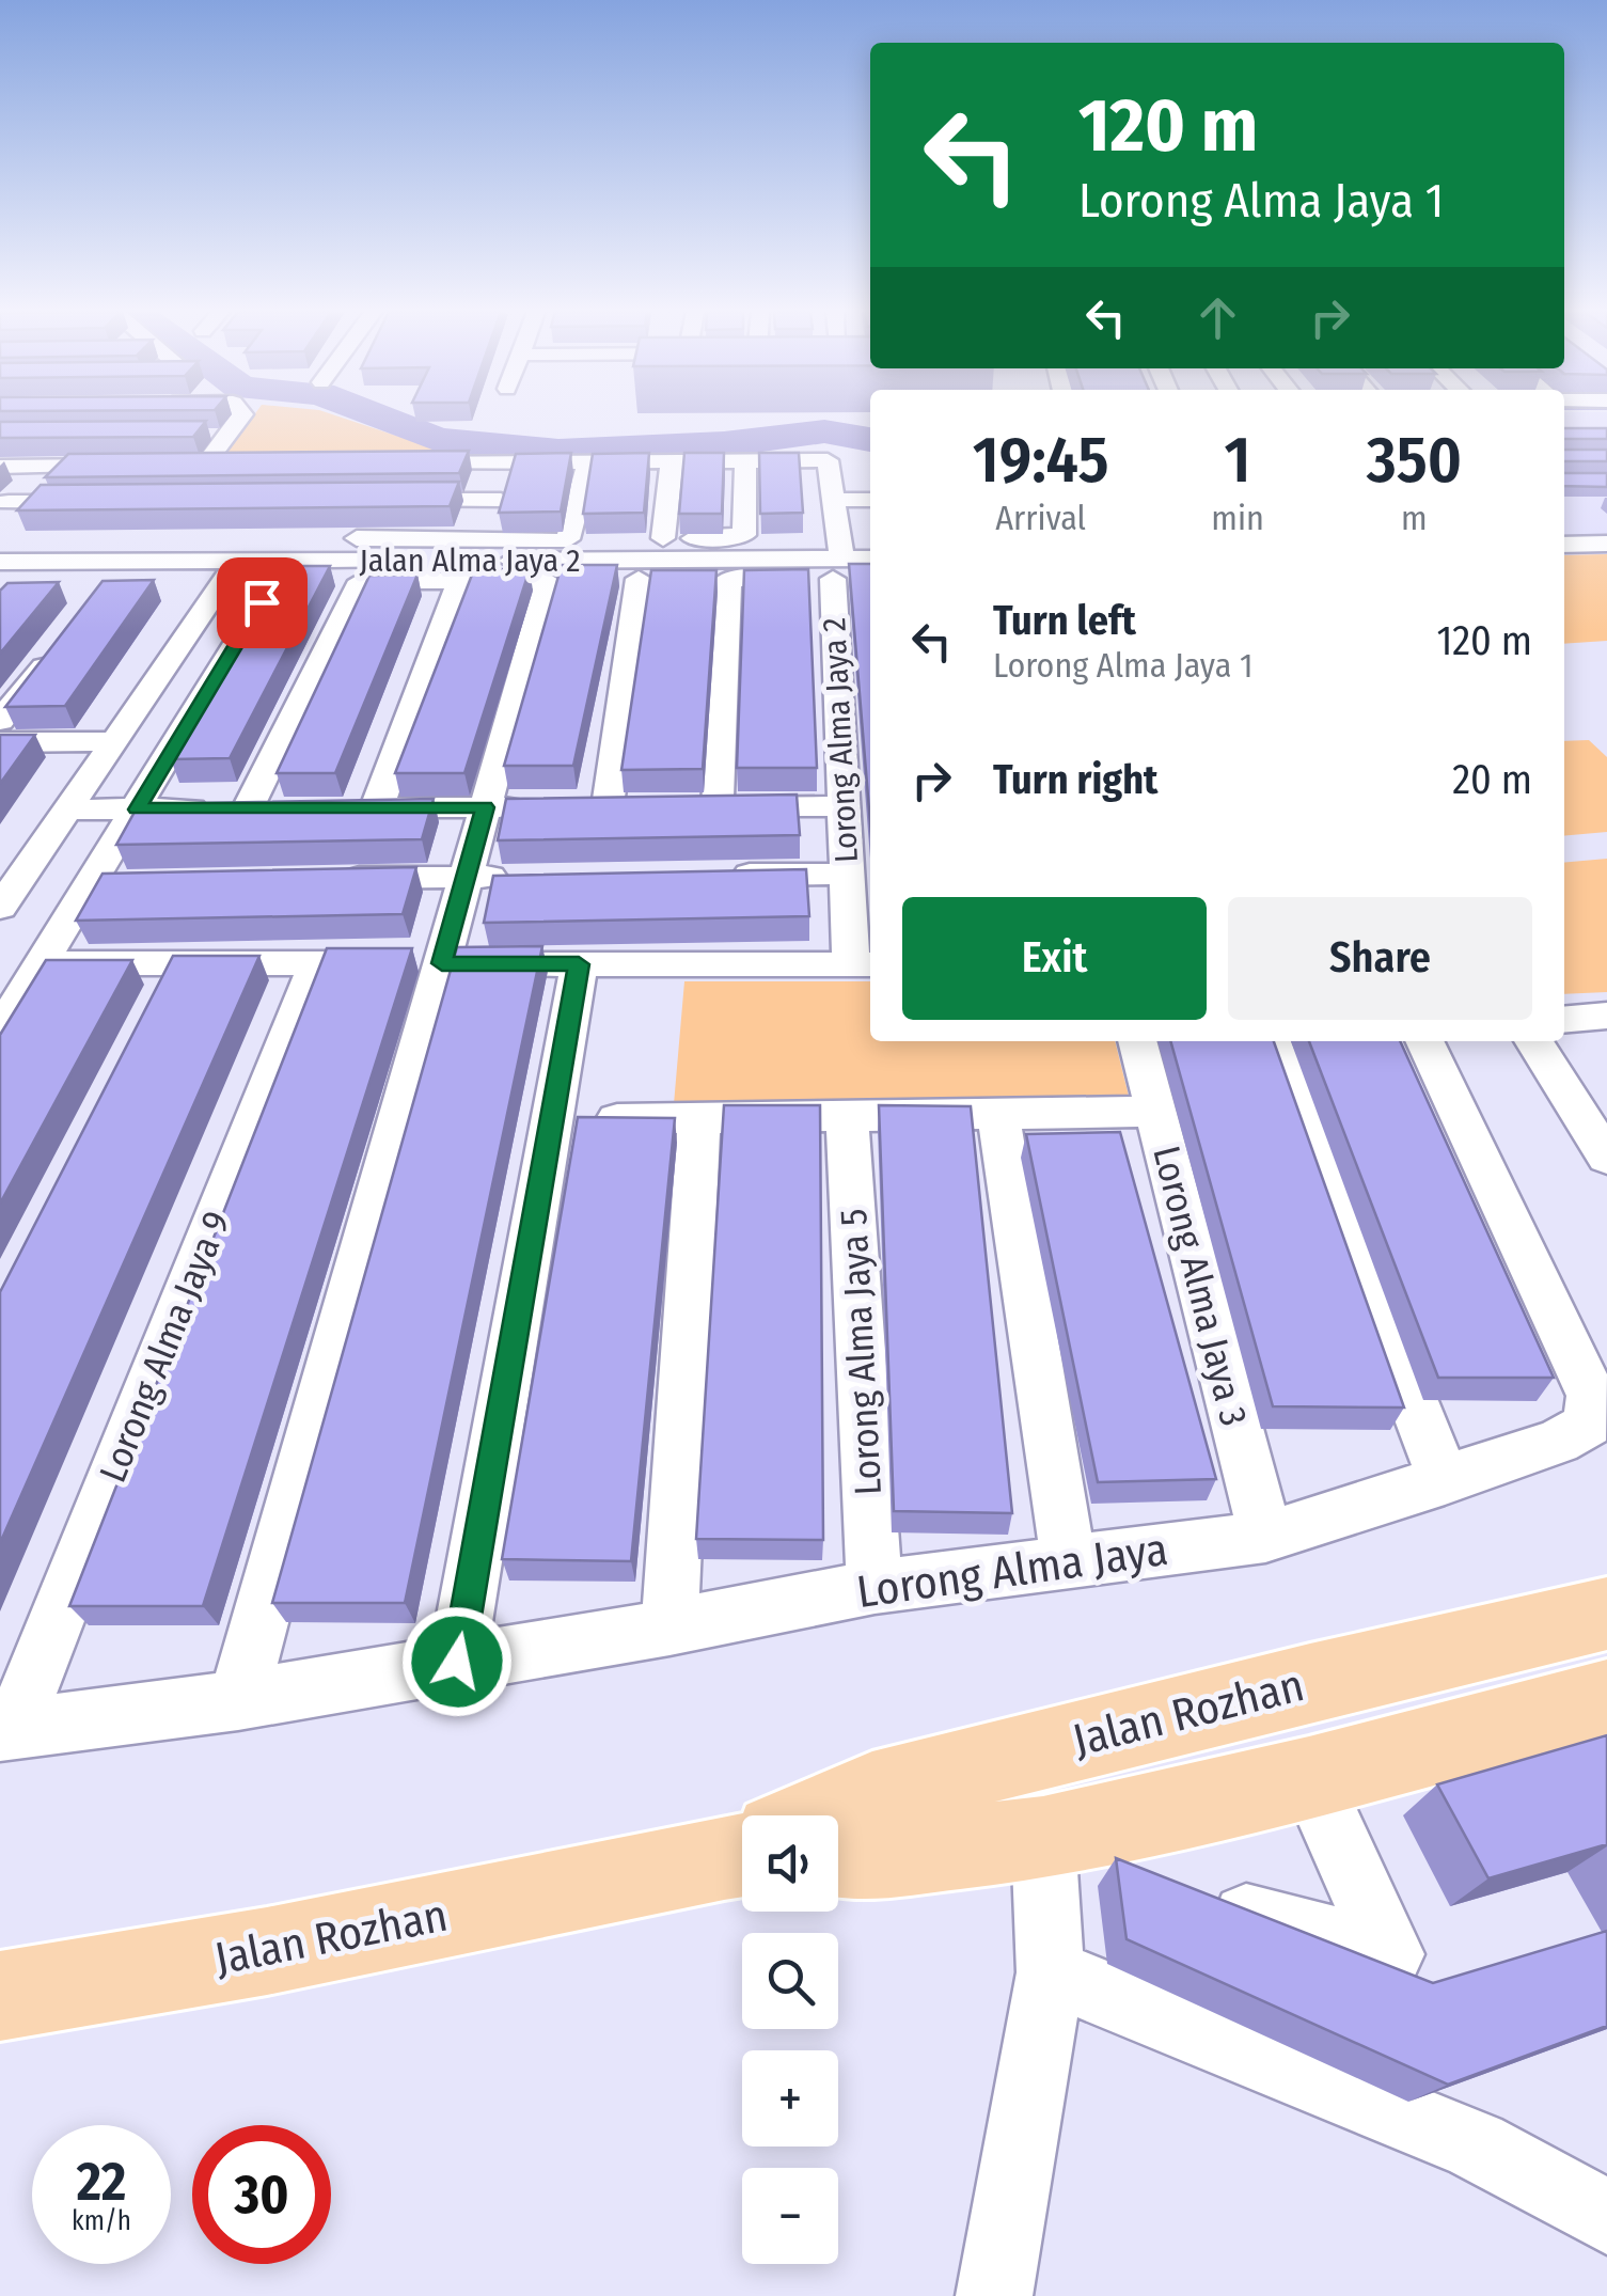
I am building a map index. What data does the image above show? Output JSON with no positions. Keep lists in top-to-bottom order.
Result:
{
  "streets": {
    "main road": ["Jalan Rozhan"],
    "street": [
      "Jalan Alma Jaya 2",
      "Lorong Alma Jaya 2",
      "Lorong Alma Jaya 3",
      "Lorong Alma Jaya 9",
      "Lorong Alma Jaya 5",
      "Lorong Alma Jaya"
    ]
  },
  "crossings": [
    ["Jalan Alma Jaya 2", "Lorong Alma Jaya 2"],
    ["Lorong Alma Jaya 3", "Lorong Alma Jaya"],
    ["Lorong Alma Jaya 9", "Lorong Alma Jaya"],
    ["Lorong Alma Jaya 5", "Lorong Alma Jaya"]
  ],
  "page": {
    "turn": ["120 m", "Lorong Alma Jaya 1"],
    "eta": [
      "19:45",
      "Arrival",
      "1",
      "min",
      "350",
      "m"
    ],
    "list": [
      {
        "name": "Turn left",
        "note": "Lorong Alma Jaya 1",
        "value": "120 m"
      },
      {
        "name": "Turn right",
        "value": "20 m"
      }
    ],
    "buttons": ["Exit", "Share"],
    "map_buttons": ["+", "−"],
    "speed": "22 km/h",
    "limit": "30"
  }
}
